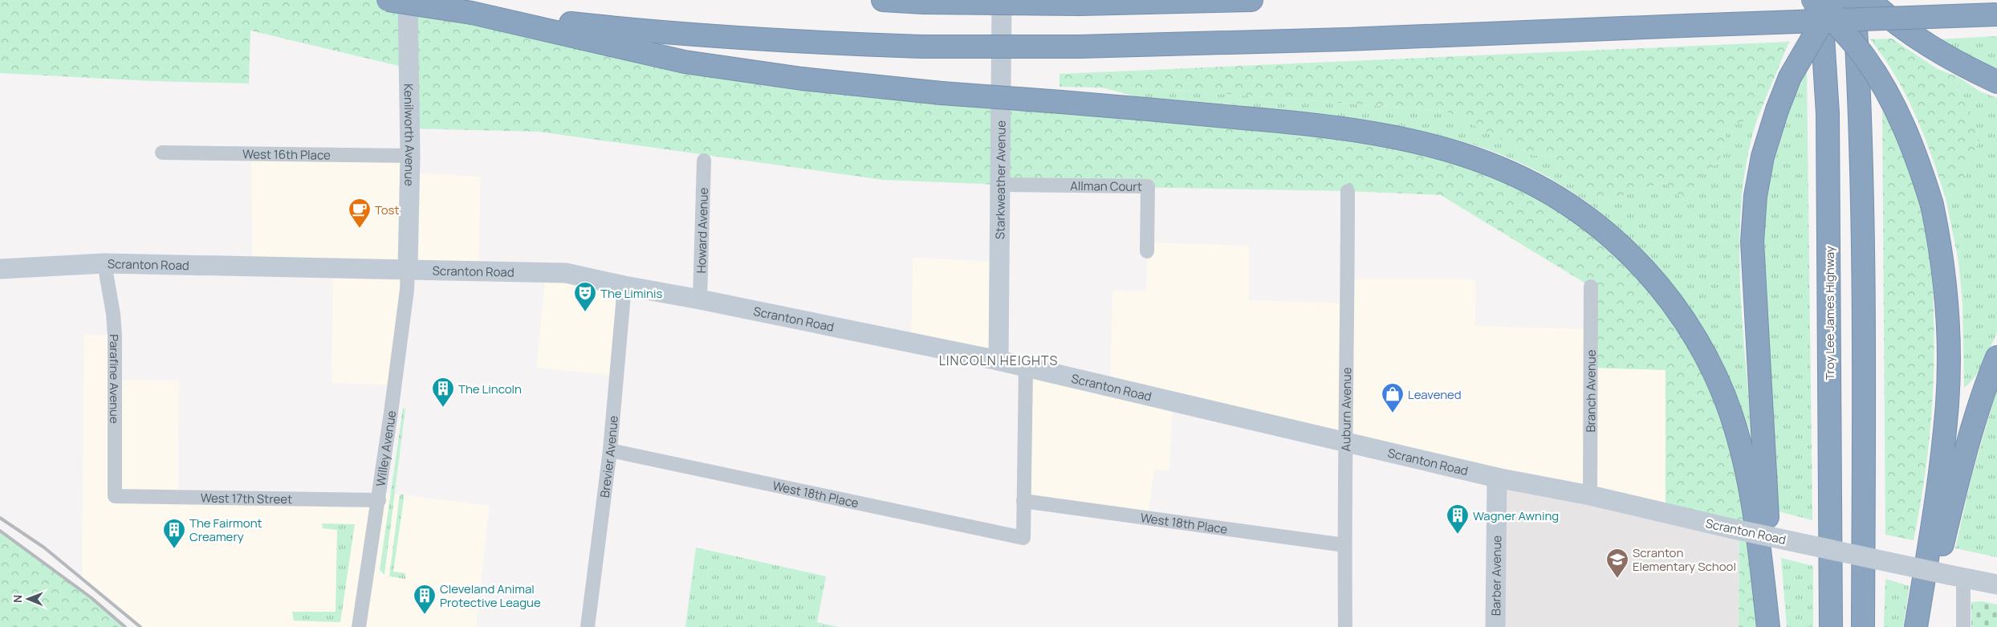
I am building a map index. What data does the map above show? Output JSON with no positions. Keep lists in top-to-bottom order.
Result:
{
  "streets": {
    "highway": ["Troy Lee James Highway"],
    "street": [
      "Kenilworth Avenue",
      "West 16th Place",
      "Starkweather Avenue",
      "Allman Court",
      "Howard Avenue",
      "Scranton Road",
      "Parafine Avenue",
      "Branch Avenue",
      "Auburn Avenue",
      "Willey Avenue",
      "Brevier Avenue",
      "West 18th Place",
      "West 17th Street",
      "Barber Avenue"
    ]
  },
  "crossings": [
    ["Kenilworth Avenue", "West 16th Place"],
    ["Kenilworth Avenue", "Scranton Road"],
    ["Kenilworth Avenue", "Willey Avenue"],
    ["Starkweather Avenue", "Allman Court"],
    ["Starkweather Avenue", "Scranton Road"],
    ["Howard Avenue", "Scranton Road"],
    ["Scranton Road", "Parafine Avenue"],
    ["Scranton Road", "Branch Avenue"],
    ["Scranton Road", "Auburn Avenue"],
    ["Scranton Road", "Willey Avenue"],
    ["Scranton Road", "Brevier Avenue"],
    ["Scranton Road", "Barber Avenue"],
    ["Parafine Avenue", "West 17th Street"],
    ["Auburn Avenue", "West 18th Place"],
    ["Willey Avenue", "West 17th Street"],
    ["Brevier Avenue", "West 18th Place"]
  ],
  "districts": ["LINCOLN HEIGHTS"],
  "places": {
    "cafe": ["Tost"],
    "theatre": ["The Liminis"],
    "building": [
      "The Lincoln",
      "Wagner Awning",
      "The Fairmont Creamery",
      "Cleveland Animal Protective League"
    ],
    "shop": ["Leavened"],
    "school or university": ["Scranton Elementary School"]
  },
  "north": "left"
}
